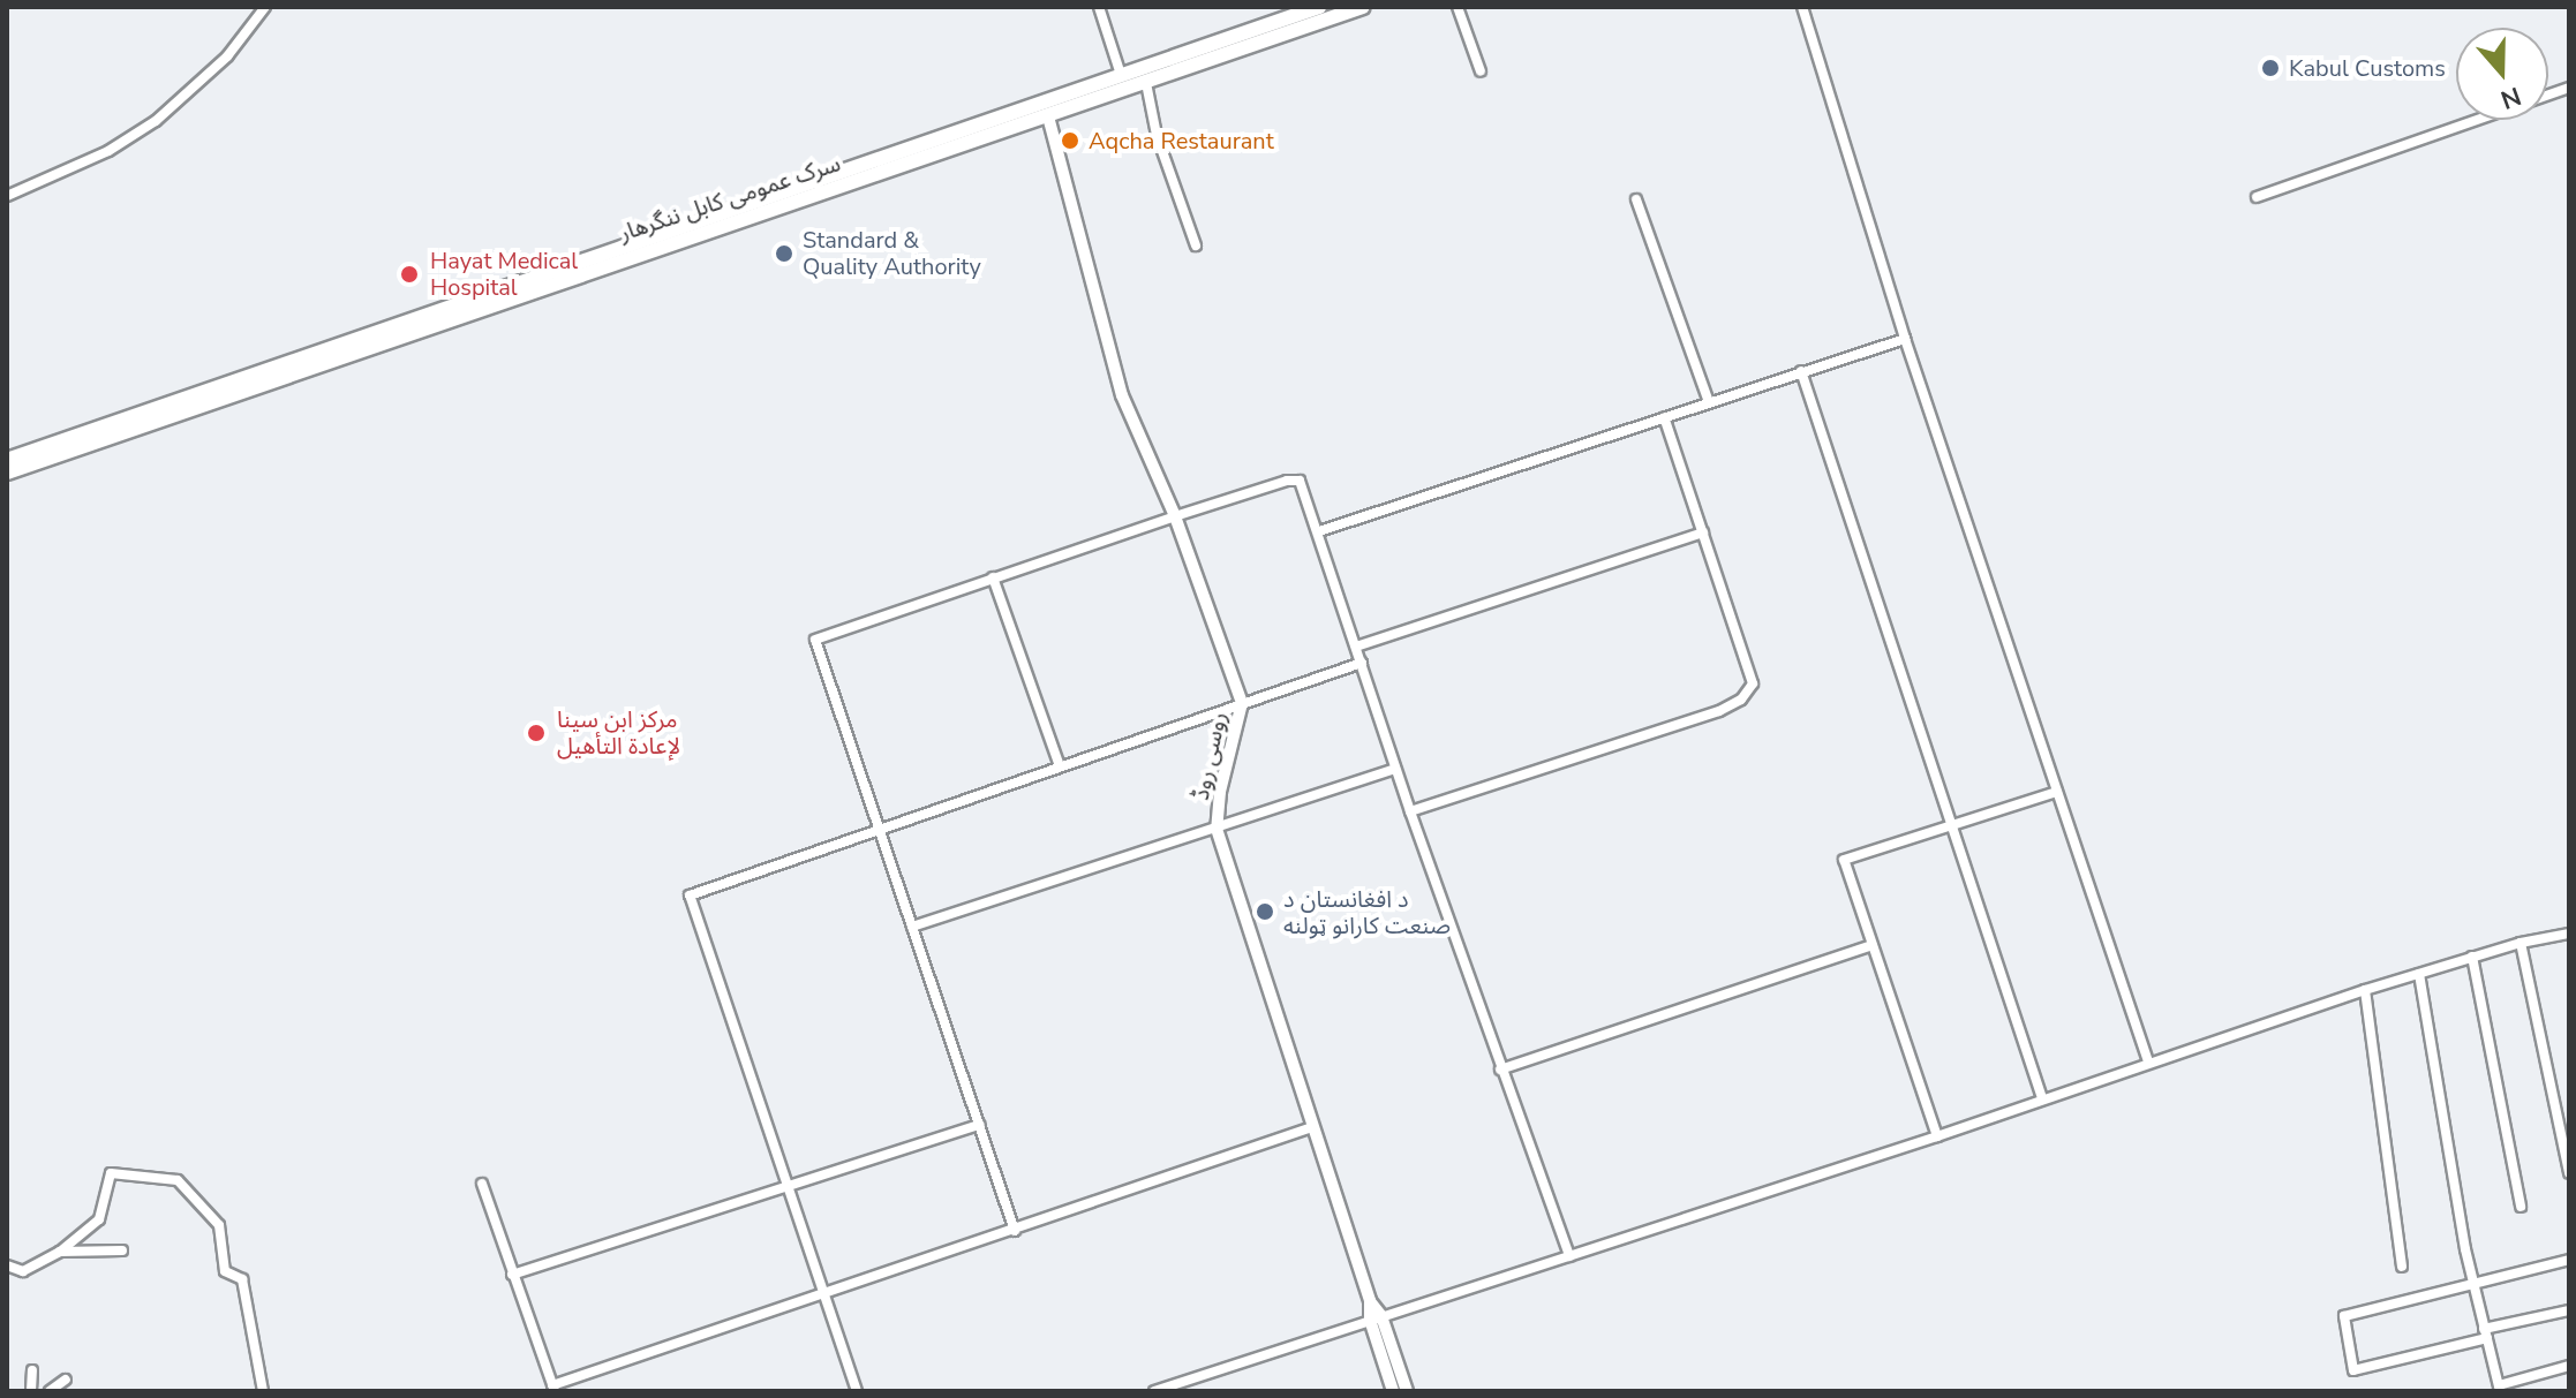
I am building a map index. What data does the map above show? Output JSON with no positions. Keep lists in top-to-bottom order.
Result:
{
  "streets": {
    "highway": ["سرک عمومی کابل ننگرهار"],
    "main road": ["روسی روڈ"]
  },
  "crossings": [
    ["سرک عمومی کابل ننگرهار", "روسی روڈ"]
  ],
  "places": [
    "Kabul Customs",
    "Aqcha Restaurant",
    "Standard & Quality Authority",
    "Hayat Medical Hospital",
    "مركز ابن سينا لإعادة التأهيل",
    "د افغانستان د صنعت کارانو ټولنه"
  ],
  "north": "bottom"
}
